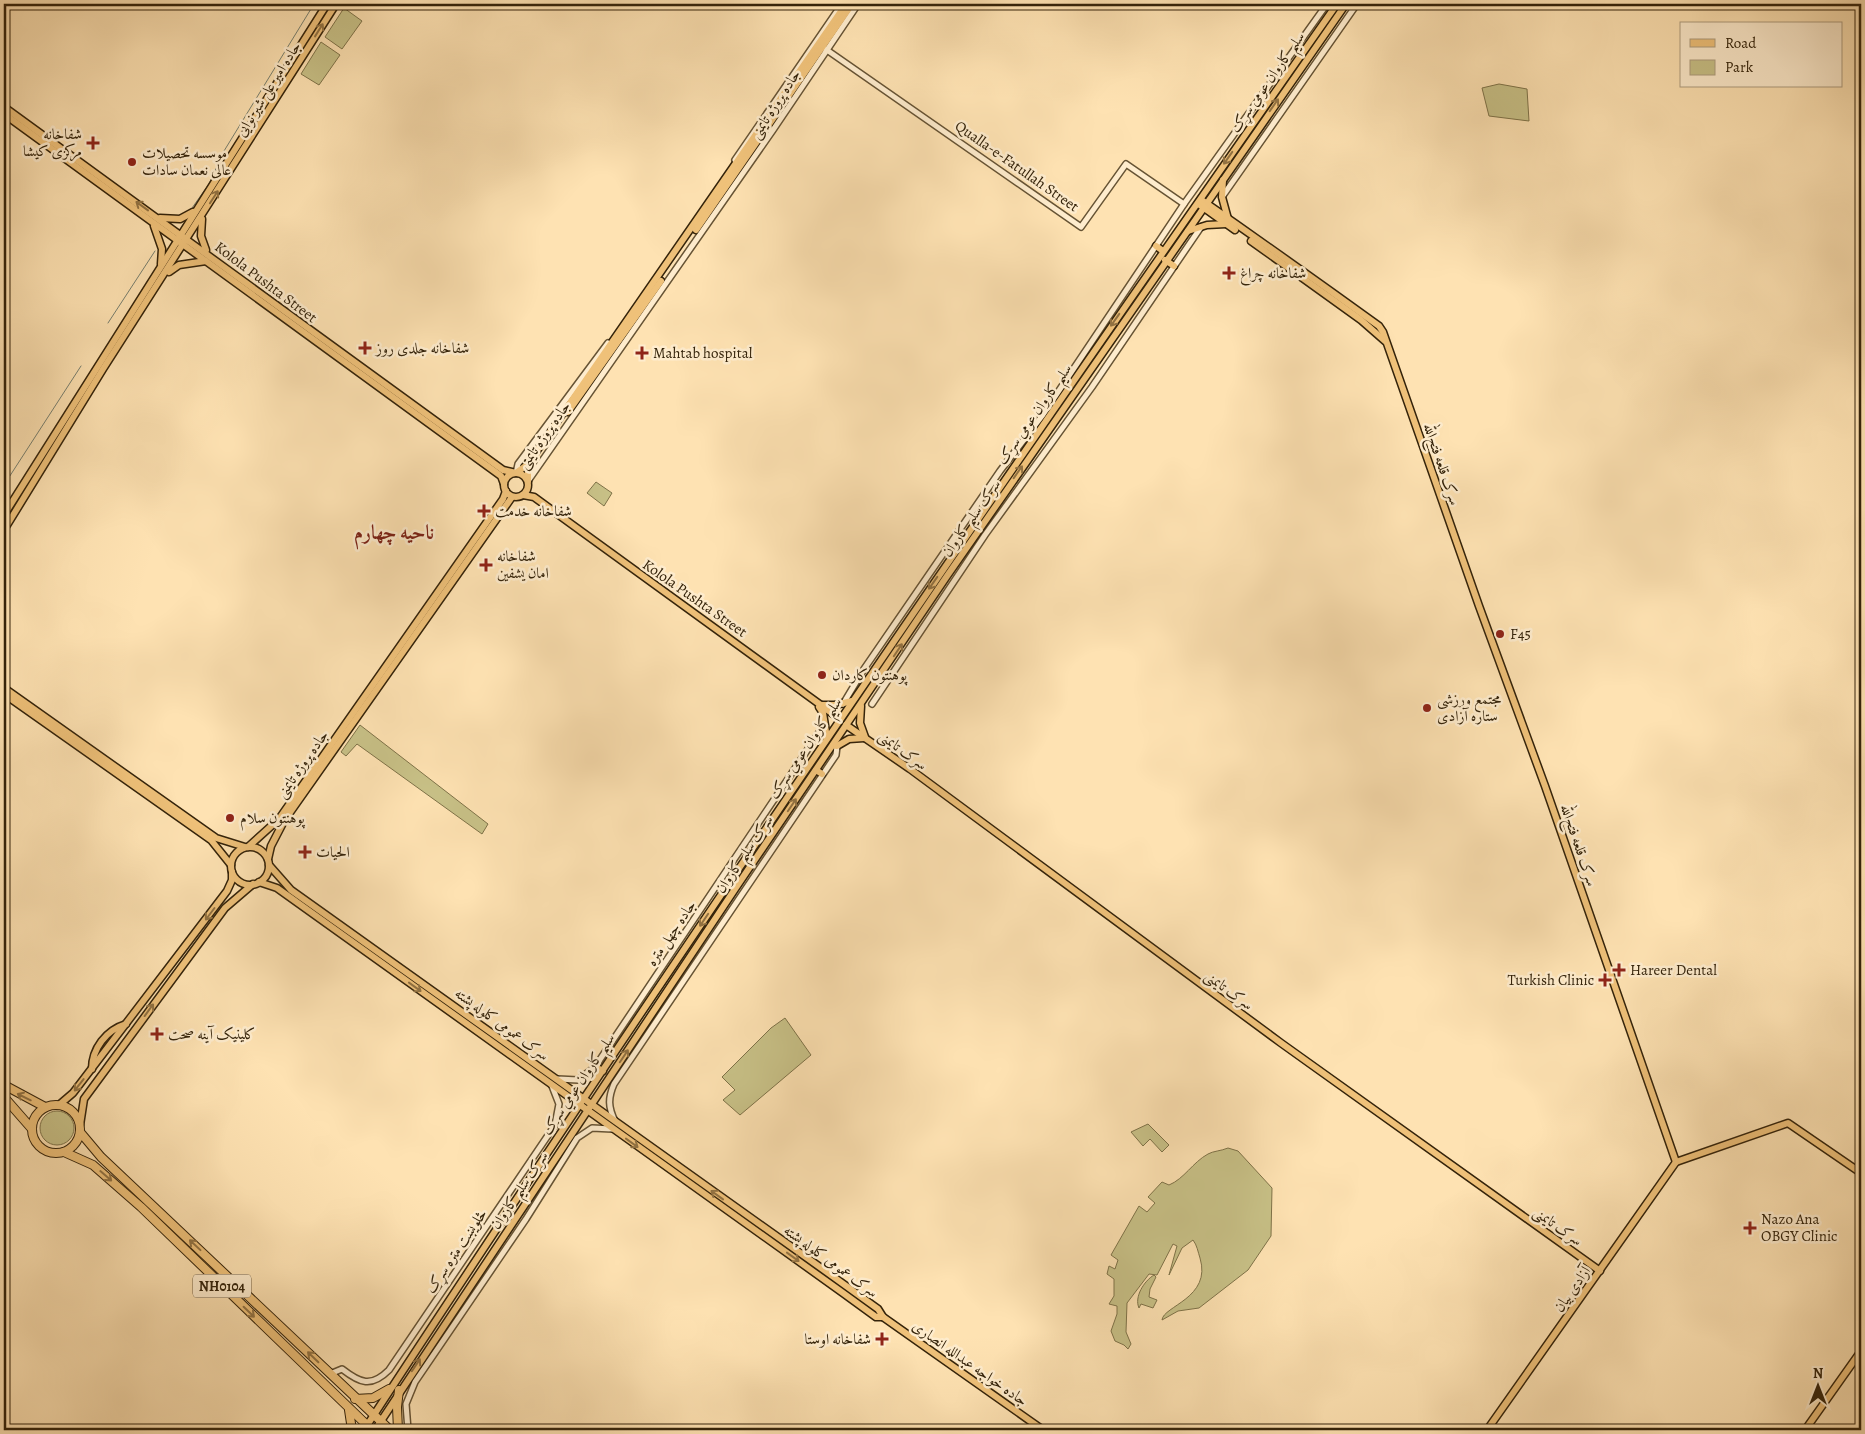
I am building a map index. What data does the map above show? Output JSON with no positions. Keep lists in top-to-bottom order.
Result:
{
  "streets": {
    "highway": ["NH0104"],
    "main road": [
      "سلیم کاروان عومي سړک",
      "جاده امیر علی شیر نوایی",
      "جاده پروژه تایمنی",
      "Kolola Pushta Street",
      "سرک قلعه فتح‌الله",
      "سرک سلیم کاروان",
      "سرک تایمنی",
      "سرک عمومی کلوله پشته",
      "آزادی بیان",
      "جاده خواجه عبدالله انصاری"
    ],
    "street": ["Qualla-e-Fatullah Street", "جاده چهل متره", "څلویښت متره سړک"]
  },
  "crossings": [
    ["سلیم کاروان عومي سړک", "Kolola Pushta Street"],
    ["سلیم کاروان عومي سړک", "سرک قلعه فتح‌الله"],
    ["سلیم کاروان عومي سړک", "سرک سلیم کاروان"],
    ["سلیم کاروان عومي سړک", "سرک عمومی کلوله پشته"],
    ["سلیم کاروان عومي سړک", "NH0104"],
    ["جاده امیر علی شیر نوایی", "Kolola Pushta Street"],
    ["جاده پروژه تایمنی", "Qualla-e-Fatullah Street"],
    ["جاده پروژه تایمنی", "Kolola Pushta Street"],
    ["جاده پروژه تایمنی", "سرک عمومی کلوله پشته"],
    ["سرک قلعه فتح‌الله", "سرک سلیم کاروان"],
    ["سرک قلعه فتح‌الله", "آزادی بیان"],
    ["سرک سلیم کاروان", "سرک تایمنی"],
    ["سرک سلیم کاروان", "سرک عمومی کلوله پشته"],
    ["سرک سلیم کاروان", "NH0104"],
    ["سرک تایمنی", "آزادی بیان"],
    ["جاده چهل متره", "سرک عمومی کلوله پشته"],
    ["جاده چهل متره", "څلویښت متره سړک"],
    ["سرک عمومی کلوله پشته", "څلویښت متره سړک"],
    ["سرک عمومی کلوله پشته", "جاده خواجه عبدالله انصاری"],
    ["څلویښت متره سړک", "NH0104"]
  ],
  "one_way": ["سلیم کاروان عومي سړک", "سرک سلیم کاروان"],
  "districts": ["ناحیه چهارم"],
  "places": {
    "health": [
      "شفاخانه مرکزی کیشا",
      "شفاخانه چراغ",
      "شفاخانه جلدی روز",
      "Mahtab hospital",
      "شفاخانه خدمت",
      "شفاخانه امان یشفین",
      "الحیات",
      "Hareer Dental",
      "Turkish Clinic",
      "کلینیک آینه صحت",
      "Nazo Ana OBGY Clinic",
      "شفاخانه اوستا"
    ],
    "other": [
      "موسسه تحصیلات عالی نعمان سادات",
      "F45",
      "پوهنتون کاردان",
      "مجتمع ورزشی ستاره آزادی",
      "پوهنتون سلام"
    ]
  },
  "legend": ["Road", "Park"],
  "north": "top"
}
